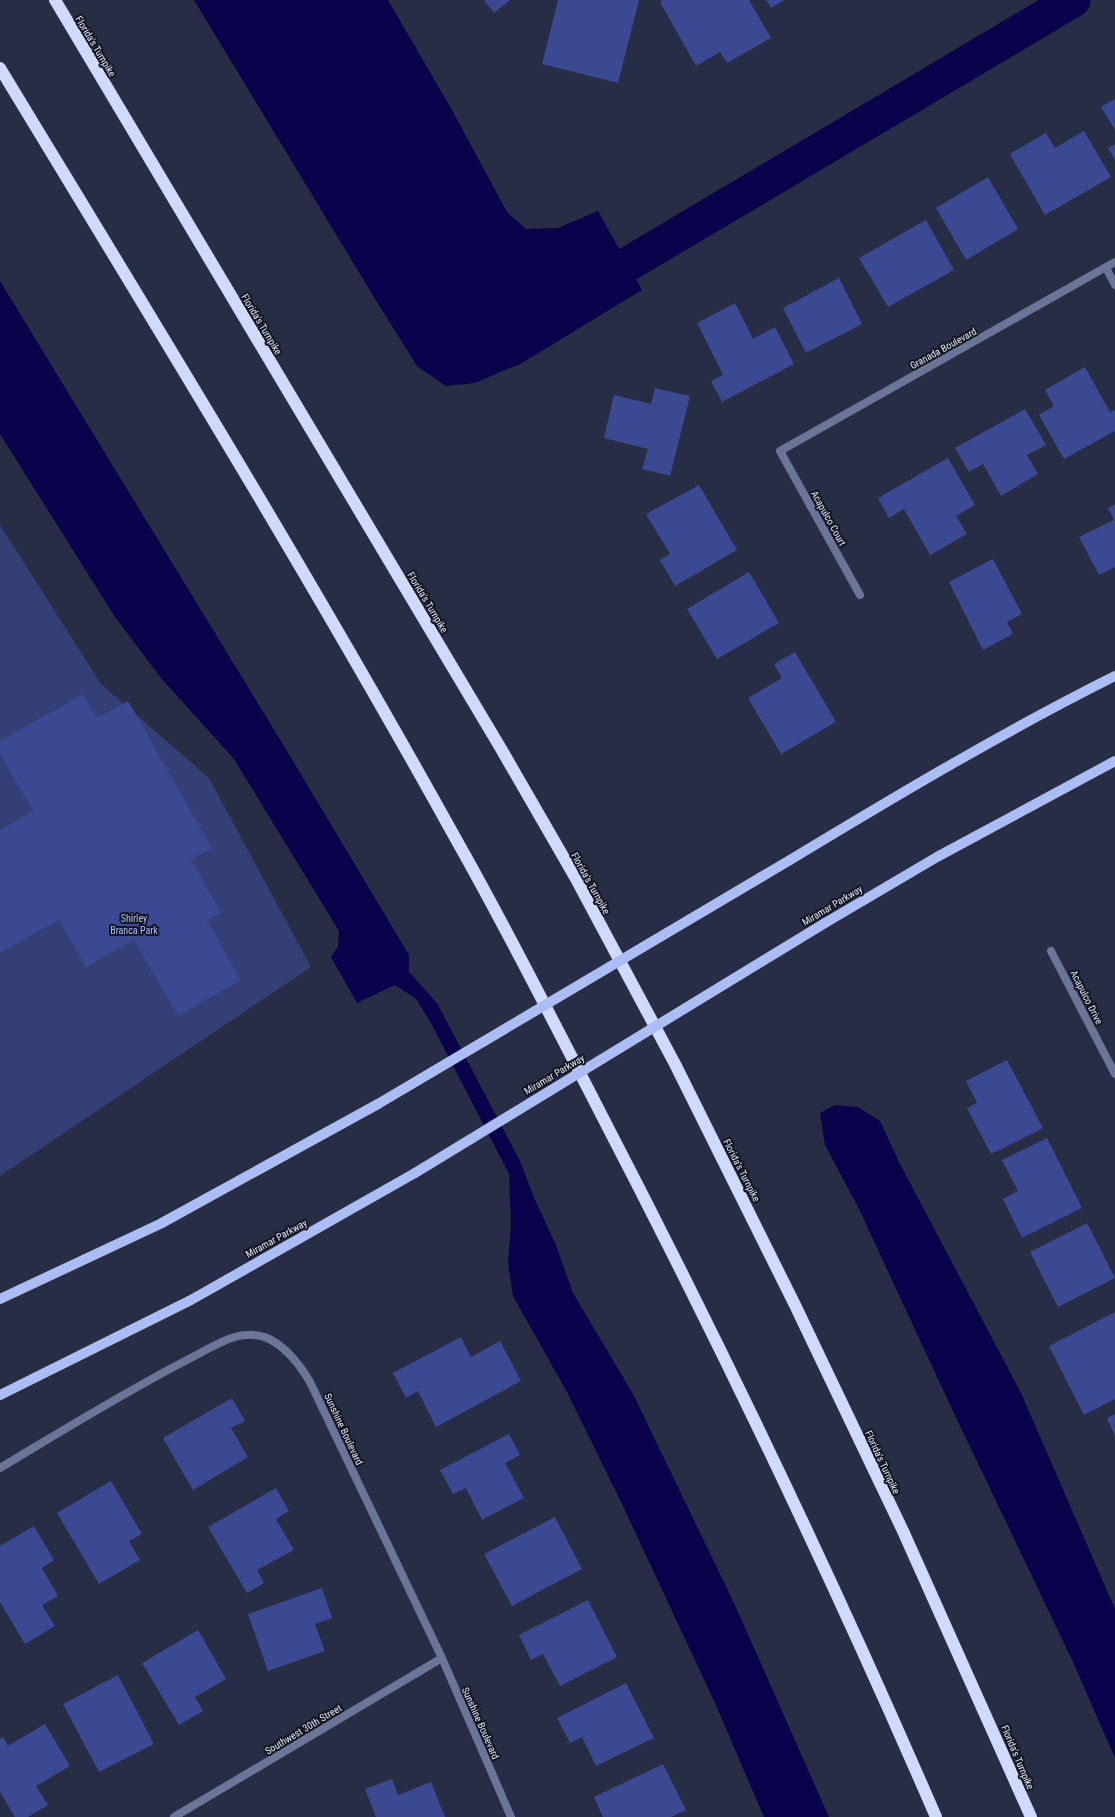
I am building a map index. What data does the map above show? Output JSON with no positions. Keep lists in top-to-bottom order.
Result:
{
  "streets": {
    "highway": ["Florida's Turnpike"],
    "main road": ["Miramar Parkway"],
    "street": [
      "Granada Boulevard",
      "Acapulco Court",
      "Acapulco Drive",
      "Sunshine Boulevard",
      "Southwest 30th Street"
    ]
  },
  "crossings": [
    ["Granada Boulevard", "Acapulco Court"],
    ["Sunshine Boulevard", "Southwest 30th Street"]
  ],
  "parks": ["Shirley Branca Park"]
}
